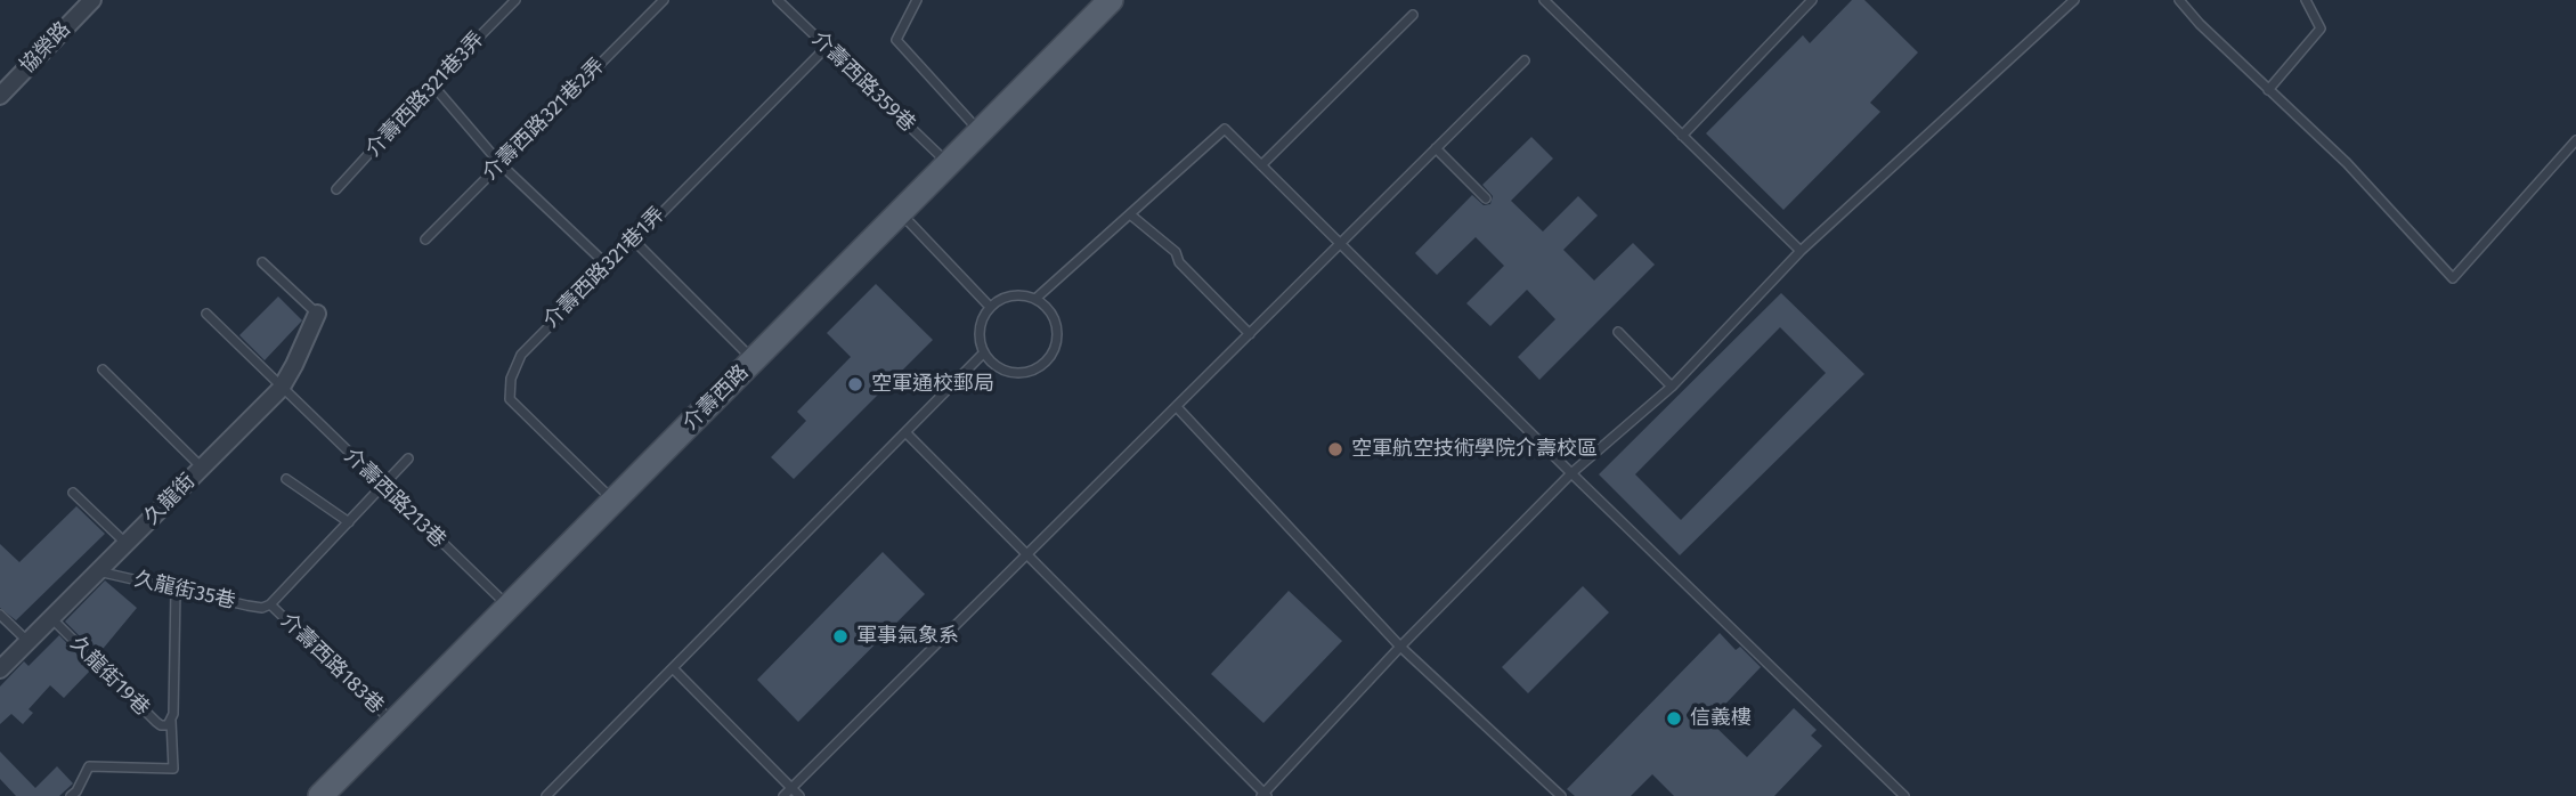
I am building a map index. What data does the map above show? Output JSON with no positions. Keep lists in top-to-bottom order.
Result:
{
  "streets": {
    "main road": ["介壽西路"],
    "street": ["協榮路", "久龍街"],
    "lane": [
      "介壽西路359巷",
      "介壽西路321巷3弄",
      "介壽西路321巷2弄",
      "介壽西路321巷1弄",
      "介壽西路213巷",
      "久龍街35巷",
      "介壽西路183巷",
      "久龍街19巷"
    ]
  },
  "crossings": [
    ["介壽西路359巷", "介壽西路321巷1弄"],
    ["介壽西路359巷", "介壽西路"],
    ["介壽西路321巷1弄", "介壽西路"],
    ["介壽西路", "介壽西路213巷"],
    ["介壽西路", "介壽西路183巷"],
    ["介壽西路213巷", "久龍街"],
    ["久龍街", "久龍街35巷"],
    ["久龍街", "久龍街19巷"],
    ["久龍街35巷", "介壽西路183巷"],
    ["久龍街35巷", "久龍街19巷"]
  ],
  "places": [
    "空軍通校郵局",
    "空軍航空技術學院介壽校區",
    "軍事氣象系",
    "信義樓"
  ]
}
